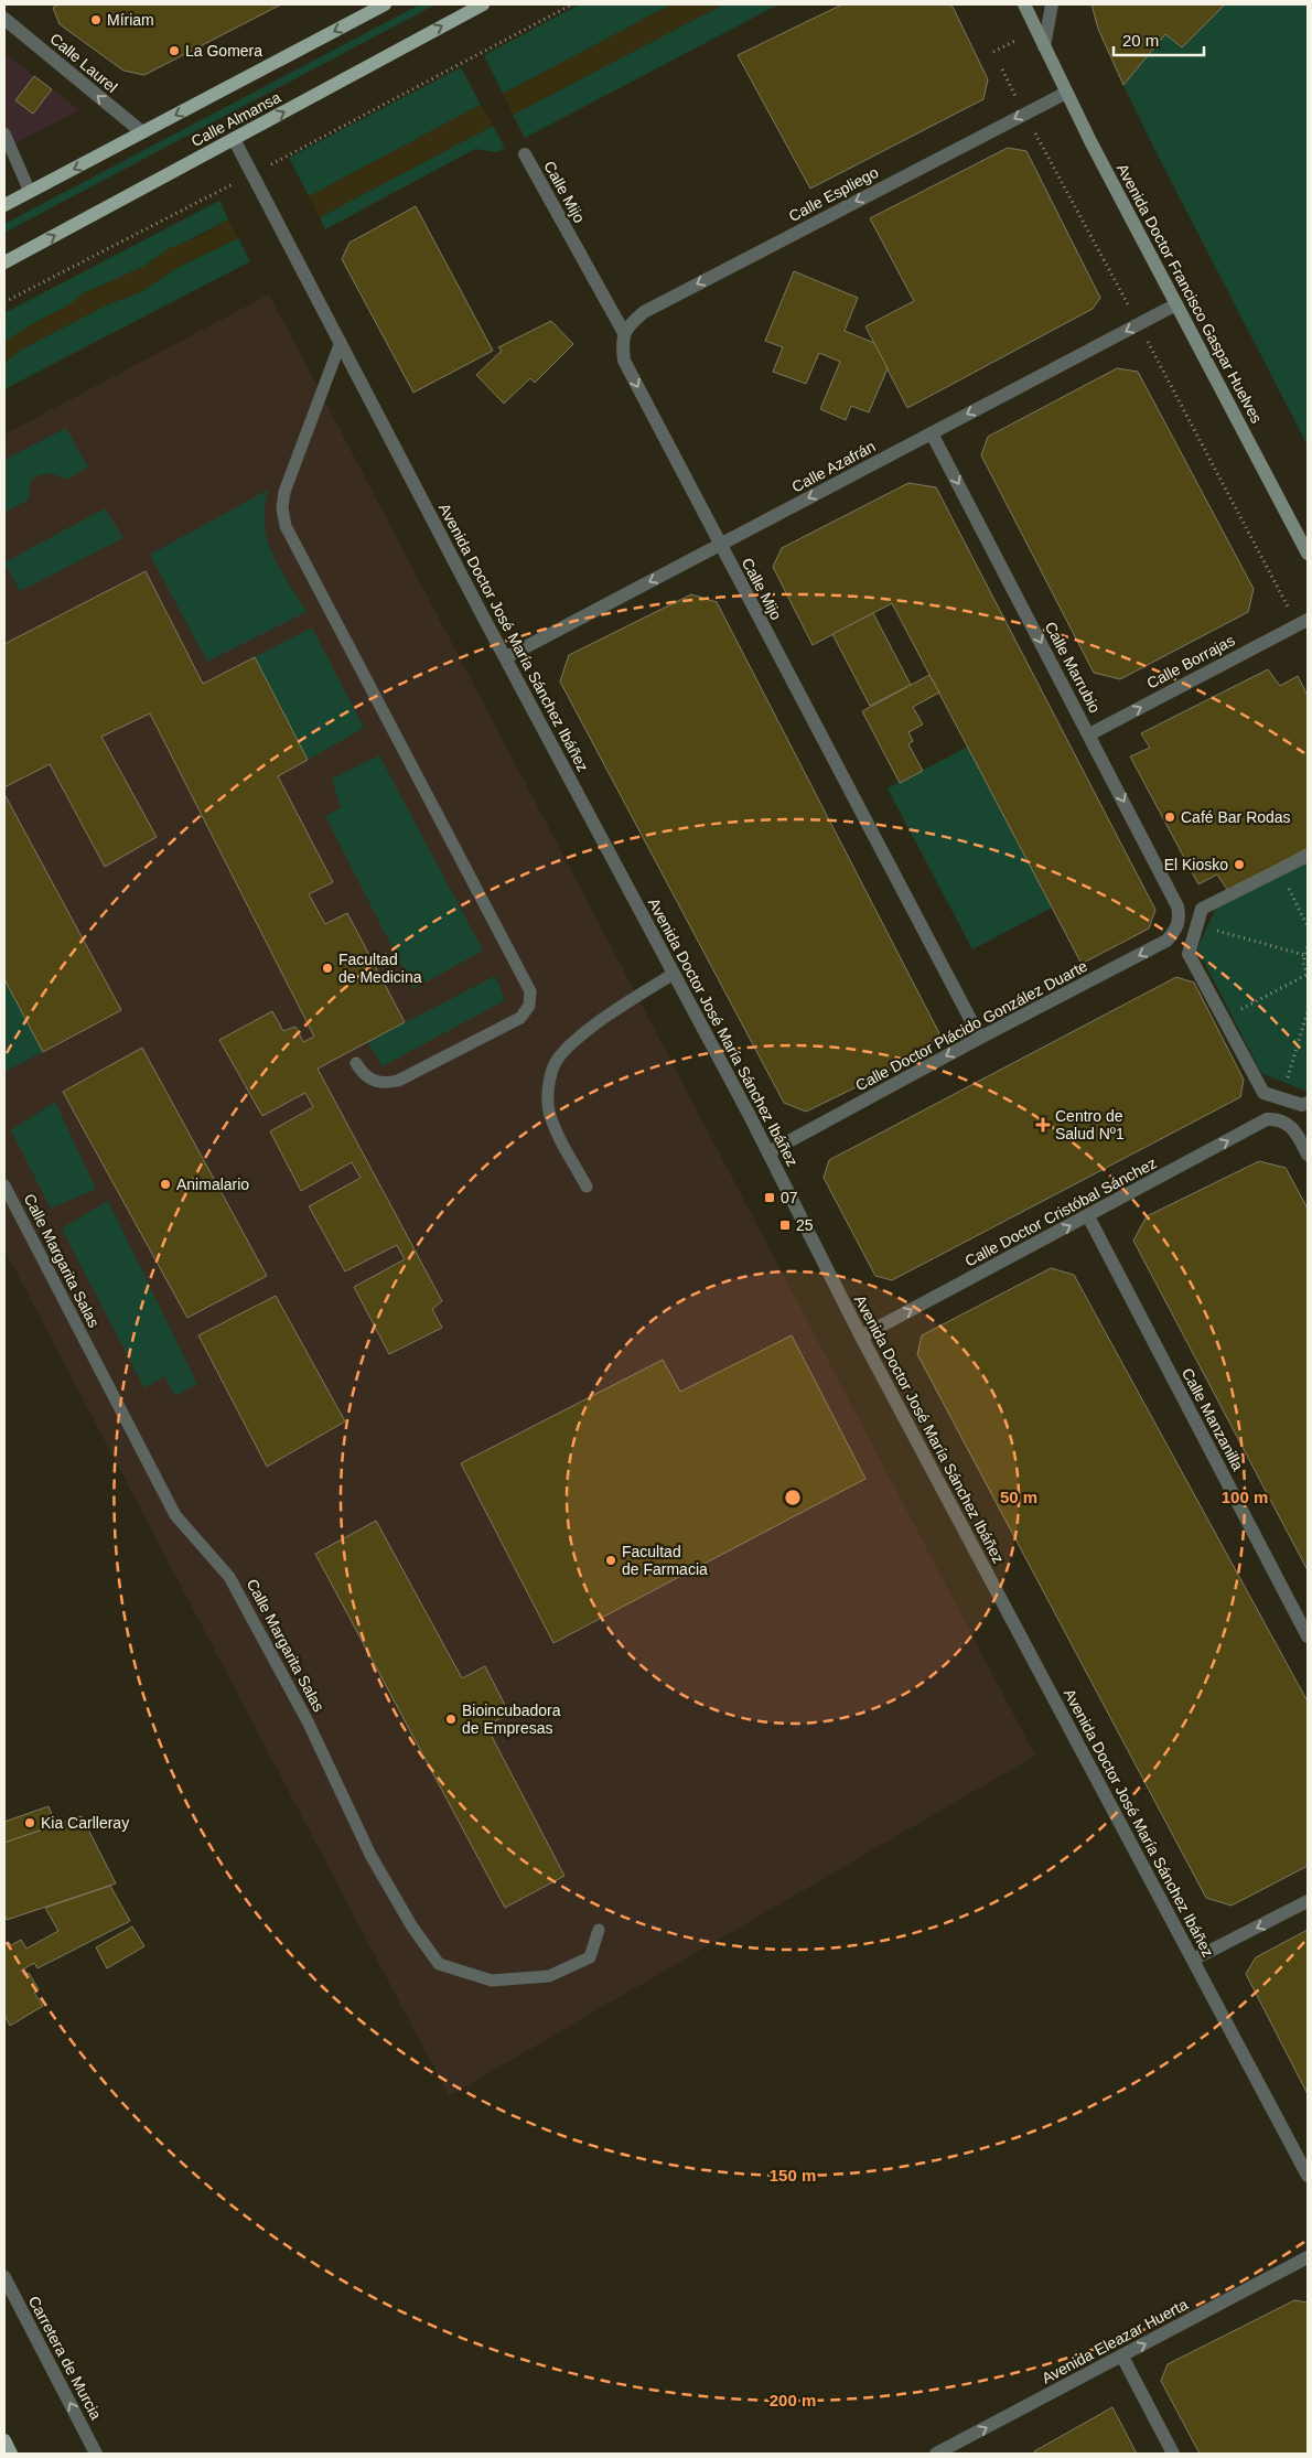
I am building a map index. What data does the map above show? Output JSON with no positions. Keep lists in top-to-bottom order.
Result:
{
  "streets": {
    "main road": ["Calle Almansa"],
    "street": [
      "Calle Laurel",
      "Calle Mijo",
      "Calle Espliego",
      "Avenida Doctor Francisco Gaspar Huelves",
      "Calle Azafrán",
      "Avenida Doctor José María Sánchez Ibáñez",
      "Calle Borrajas",
      "Calle Marrubio",
      "Calle Doctor Plácido González Duarte",
      "Calle Doctor Cristóbal Sánchez",
      "Calle Manzanilla",
      "Avenida Eleazar Huerta",
      "Carretera de Murcia"
    ],
    "lane": ["Calle Margarita Salas"]
  },
  "crossings": [
    ["Calle Laurel", "Calle Almansa"],
    ["Calle Almansa", "Avenida Doctor José María Sánchez Ibáñez"],
    ["Calle Mijo", "Calle Espliego"],
    ["Calle Mijo", "Calle Azafrán"],
    ["Calle Mijo", "Calle Doctor Plácido González Duarte"],
    ["Calle Espliego", "Avenida Doctor Francisco Gaspar Huelves"],
    ["Avenida Doctor Francisco Gaspar Huelves", "Calle Azafrán"],
    ["Calle Azafrán", "Avenida Doctor José María Sánchez Ibáñez"],
    ["Calle Azafrán", "Calle Marrubio"],
    ["Avenida Doctor José María Sánchez Ibáñez", "Calle Doctor Plácido González Duarte"],
    ["Avenida Doctor José María Sánchez Ibáñez", "Calle Doctor Cristóbal Sánchez"],
    ["Calle Borrajas", "Calle Marrubio"],
    ["Calle Marrubio", "Calle Doctor Plácido González Duarte"],
    ["Calle Doctor Cristóbal Sánchez", "Calle Manzanilla"]
  ],
  "one_way": [
    "Calle Laurel",
    "Calle Espliego",
    "Calle Azafrán",
    "Calle Borrajas",
    "Calle Marrubio",
    "Calle Doctor Plácido González Duarte",
    "Calle Doctor Cristóbal Sánchez",
    "Avenida Eleazar Huerta",
    "Carretera de Murcia"
  ],
  "places": {
    "other": [
      "Míriam",
      "La Gomera",
      "Café Bar Rodas",
      "El Kiosko",
      "Facultad de Medicina",
      "Animalario",
      "Facultad de Farmacia",
      "Bioincubadora de Empresas",
      "Kia Carlleray"
    ],
    "health": ["Centro de Salud Nº1"],
    "transit": ["07", "25"]
  },
  "scale_bar": "20 m",
  "rings": [
    "50 m",
    "100 m",
    "150 m",
    "200 m"
  ]
}
